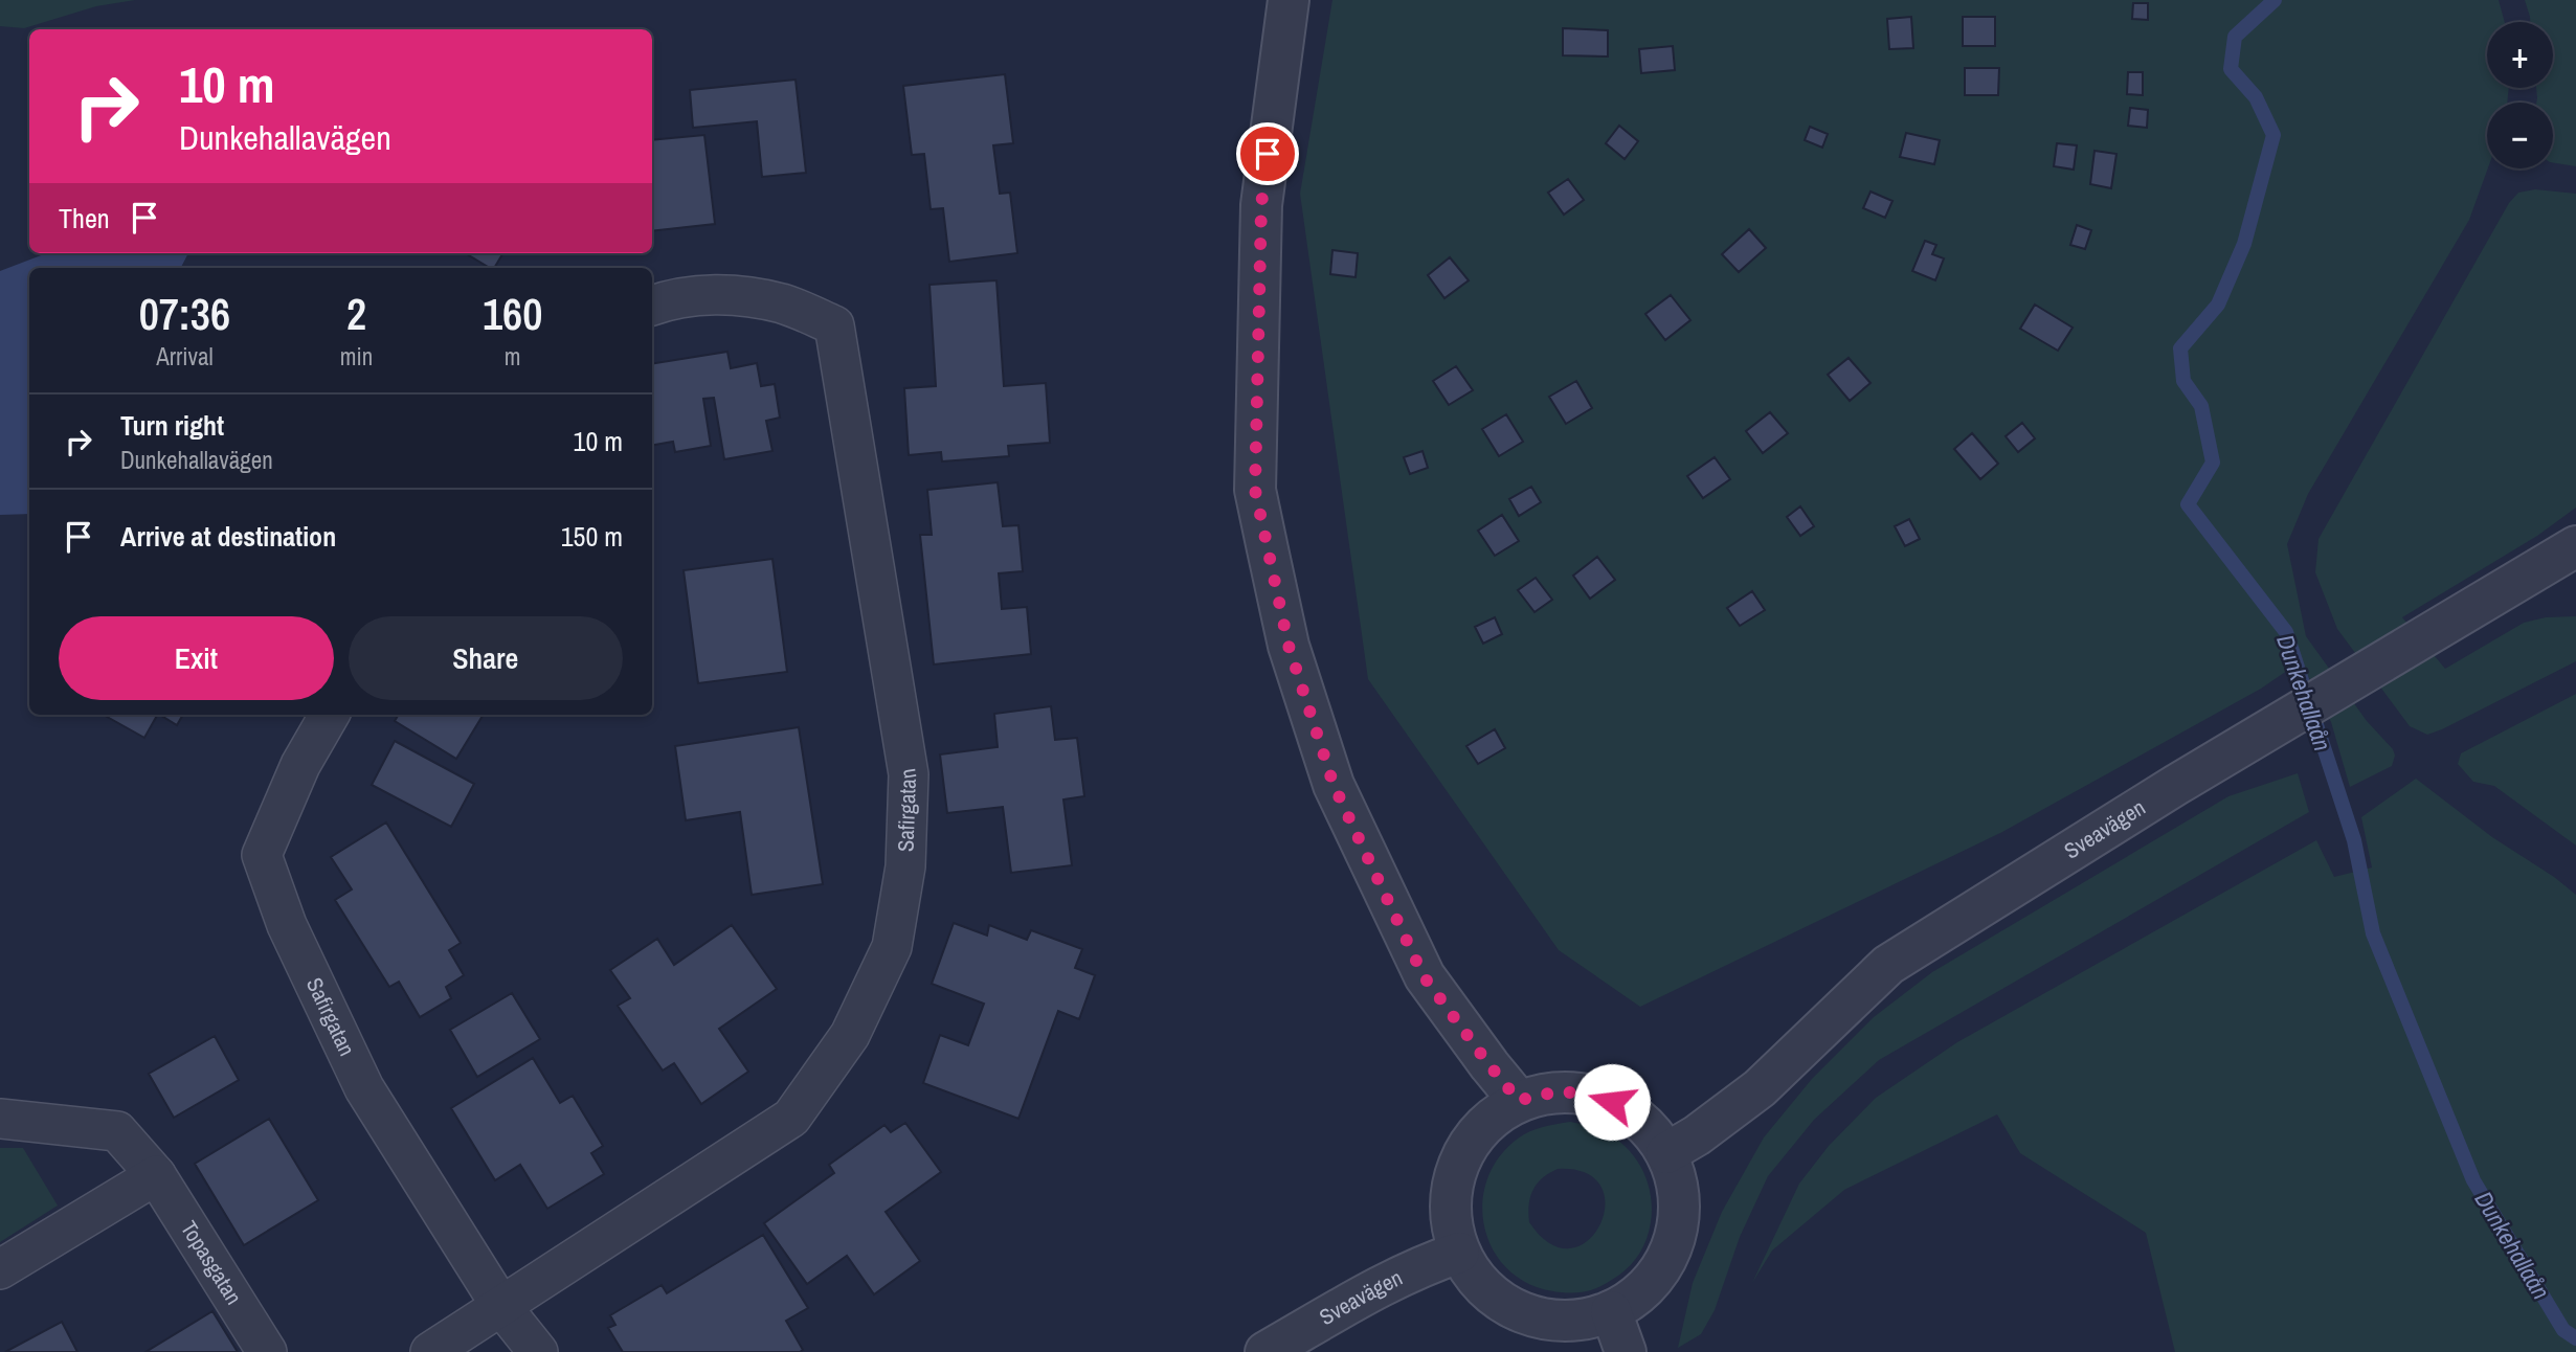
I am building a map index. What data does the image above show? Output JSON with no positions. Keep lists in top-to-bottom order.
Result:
{
  "streets": {
    "street": ["Safirgatan", "Sveavägen", "Topasgatan"]
  },
  "water": ["Dunkehallaån"],
  "page": {
    "map_buttons": ["+", "−"],
    "turn": ["10 m", "Dunkehallavägen"],
    "then": "Then",
    "eta": [
      "07:36",
      "Arrival",
      "2",
      "min",
      "160",
      "m"
    ],
    "list": [
      {
        "name": "Turn right",
        "note": "Dunkehallavägen",
        "value": "10 m"
      },
      {
        "name": "Arrive at destination",
        "value": "150 m"
      }
    ],
    "buttons": ["Exit", "Share"]
  }
}
